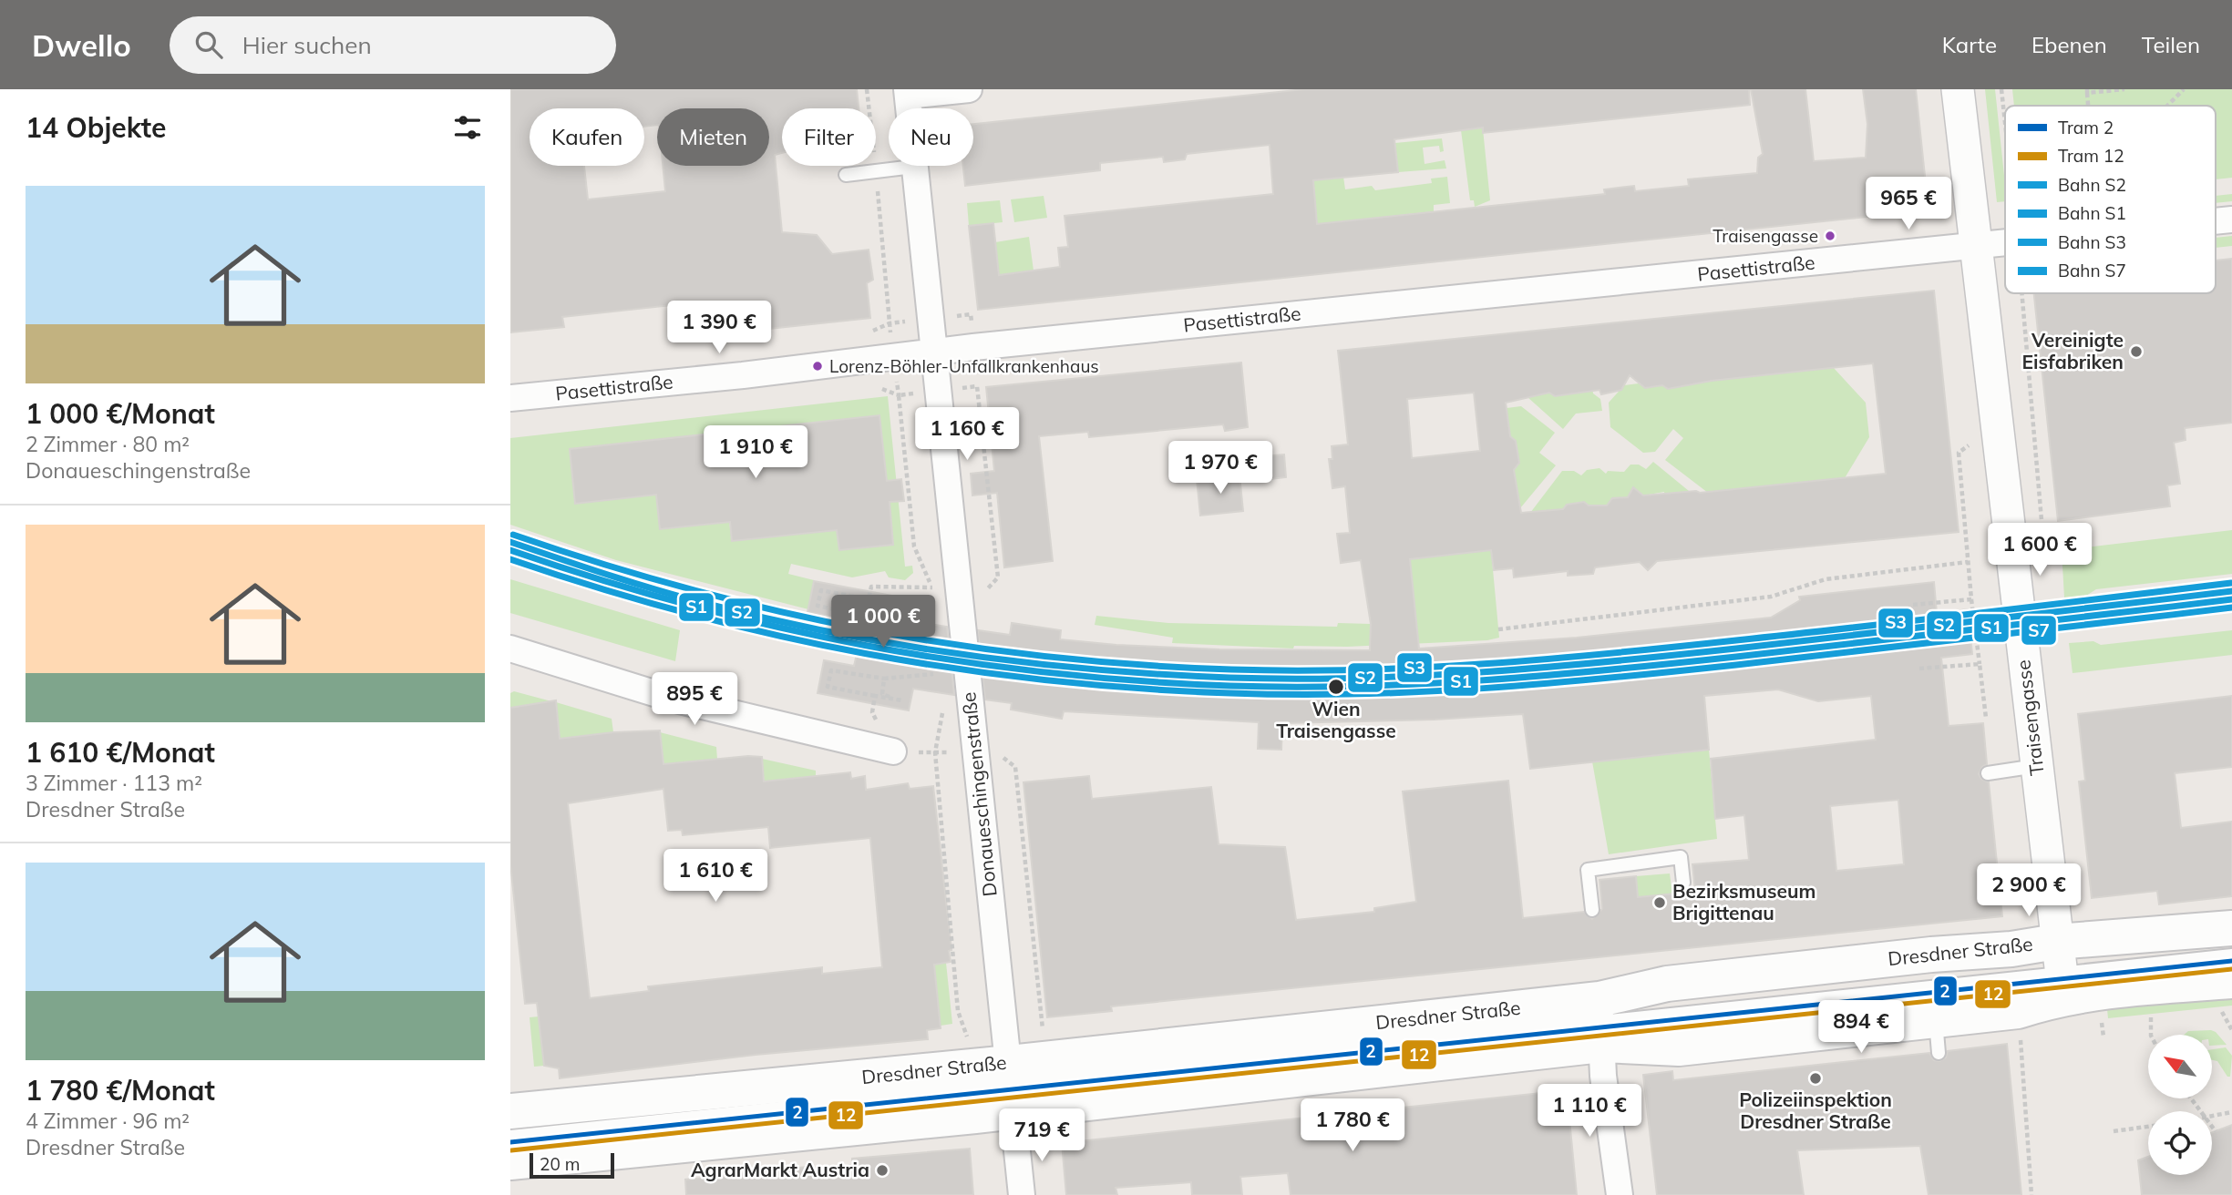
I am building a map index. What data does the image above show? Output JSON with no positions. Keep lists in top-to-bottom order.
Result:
{
  "streets": {
    "main road": ["Dresdner Straße"],
    "street": ["Pasettistraße", "Traisengasse", "Donaueschingenstraße"]
  },
  "crossings": [
    ["Pasettistraße", "Traisengasse"],
    ["Pasettistraße", "Donaueschingenstraße"],
    ["Traisengasse", "Dresdner Straße"],
    ["Donaueschingenstraße", "Dresdner Straße"]
  ],
  "places": [
    "Traisengasse",
    "Vereinigte Eisfabriken",
    "Lorenz-Böhler-Unfallkrankenhaus",
    "Wien Traisengasse",
    "Bezirksmuseum Brigittenau",
    "Polizeiinspektion Dresdner Straße",
    "AgrarMarkt Austria"
  ],
  "lines": [
    "rail line S3",
    "rail line S2",
    "rail line S1",
    "rail line S7",
    "tram line 2",
    "tram line 12"
  ],
  "legend": [
    "Tram 2",
    "Tram 12",
    "Bahn S2",
    "Bahn S1",
    "Bahn S3",
    "Bahn S7"
  ],
  "scale_bar": "20 m",
  "north": "top left",
  "page": {
    "header": "Dwello",
    "search": "Hier suchen",
    "nav": ["Karte", "Ebenen", "Teilen"],
    "heading": "14 Objekte",
    "chip": [
      "Kaufen",
      "Mieten",
      "Filter",
      "Neu"
    ],
    "list": [
      {
        "name": "1 000 €/Monat",
        "note": "2 Zimmer · 80 m² · Donaueschingenstraße"
      },
      {
        "name": "1 610 €/Monat",
        "note": "3 Zimmer · 113 m² · Dresdner Straße"
      },
      {
        "name": "1 780 €/Monat",
        "note": "4 Zimmer · 96 m² · Dresdner Straße"
      }
    ],
    "price": [
      "965 €",
      "1 390 €",
      "1 160 €",
      "1 910 €",
      "1 970 €",
      "1 600 €",
      "1 000 €",
      "895 €",
      "1 610 €",
      "2 900 €",
      "894 €",
      "1 110 €",
      "1 780 €",
      "719 €"
    ],
    "scale": "20 m"
  }
}
